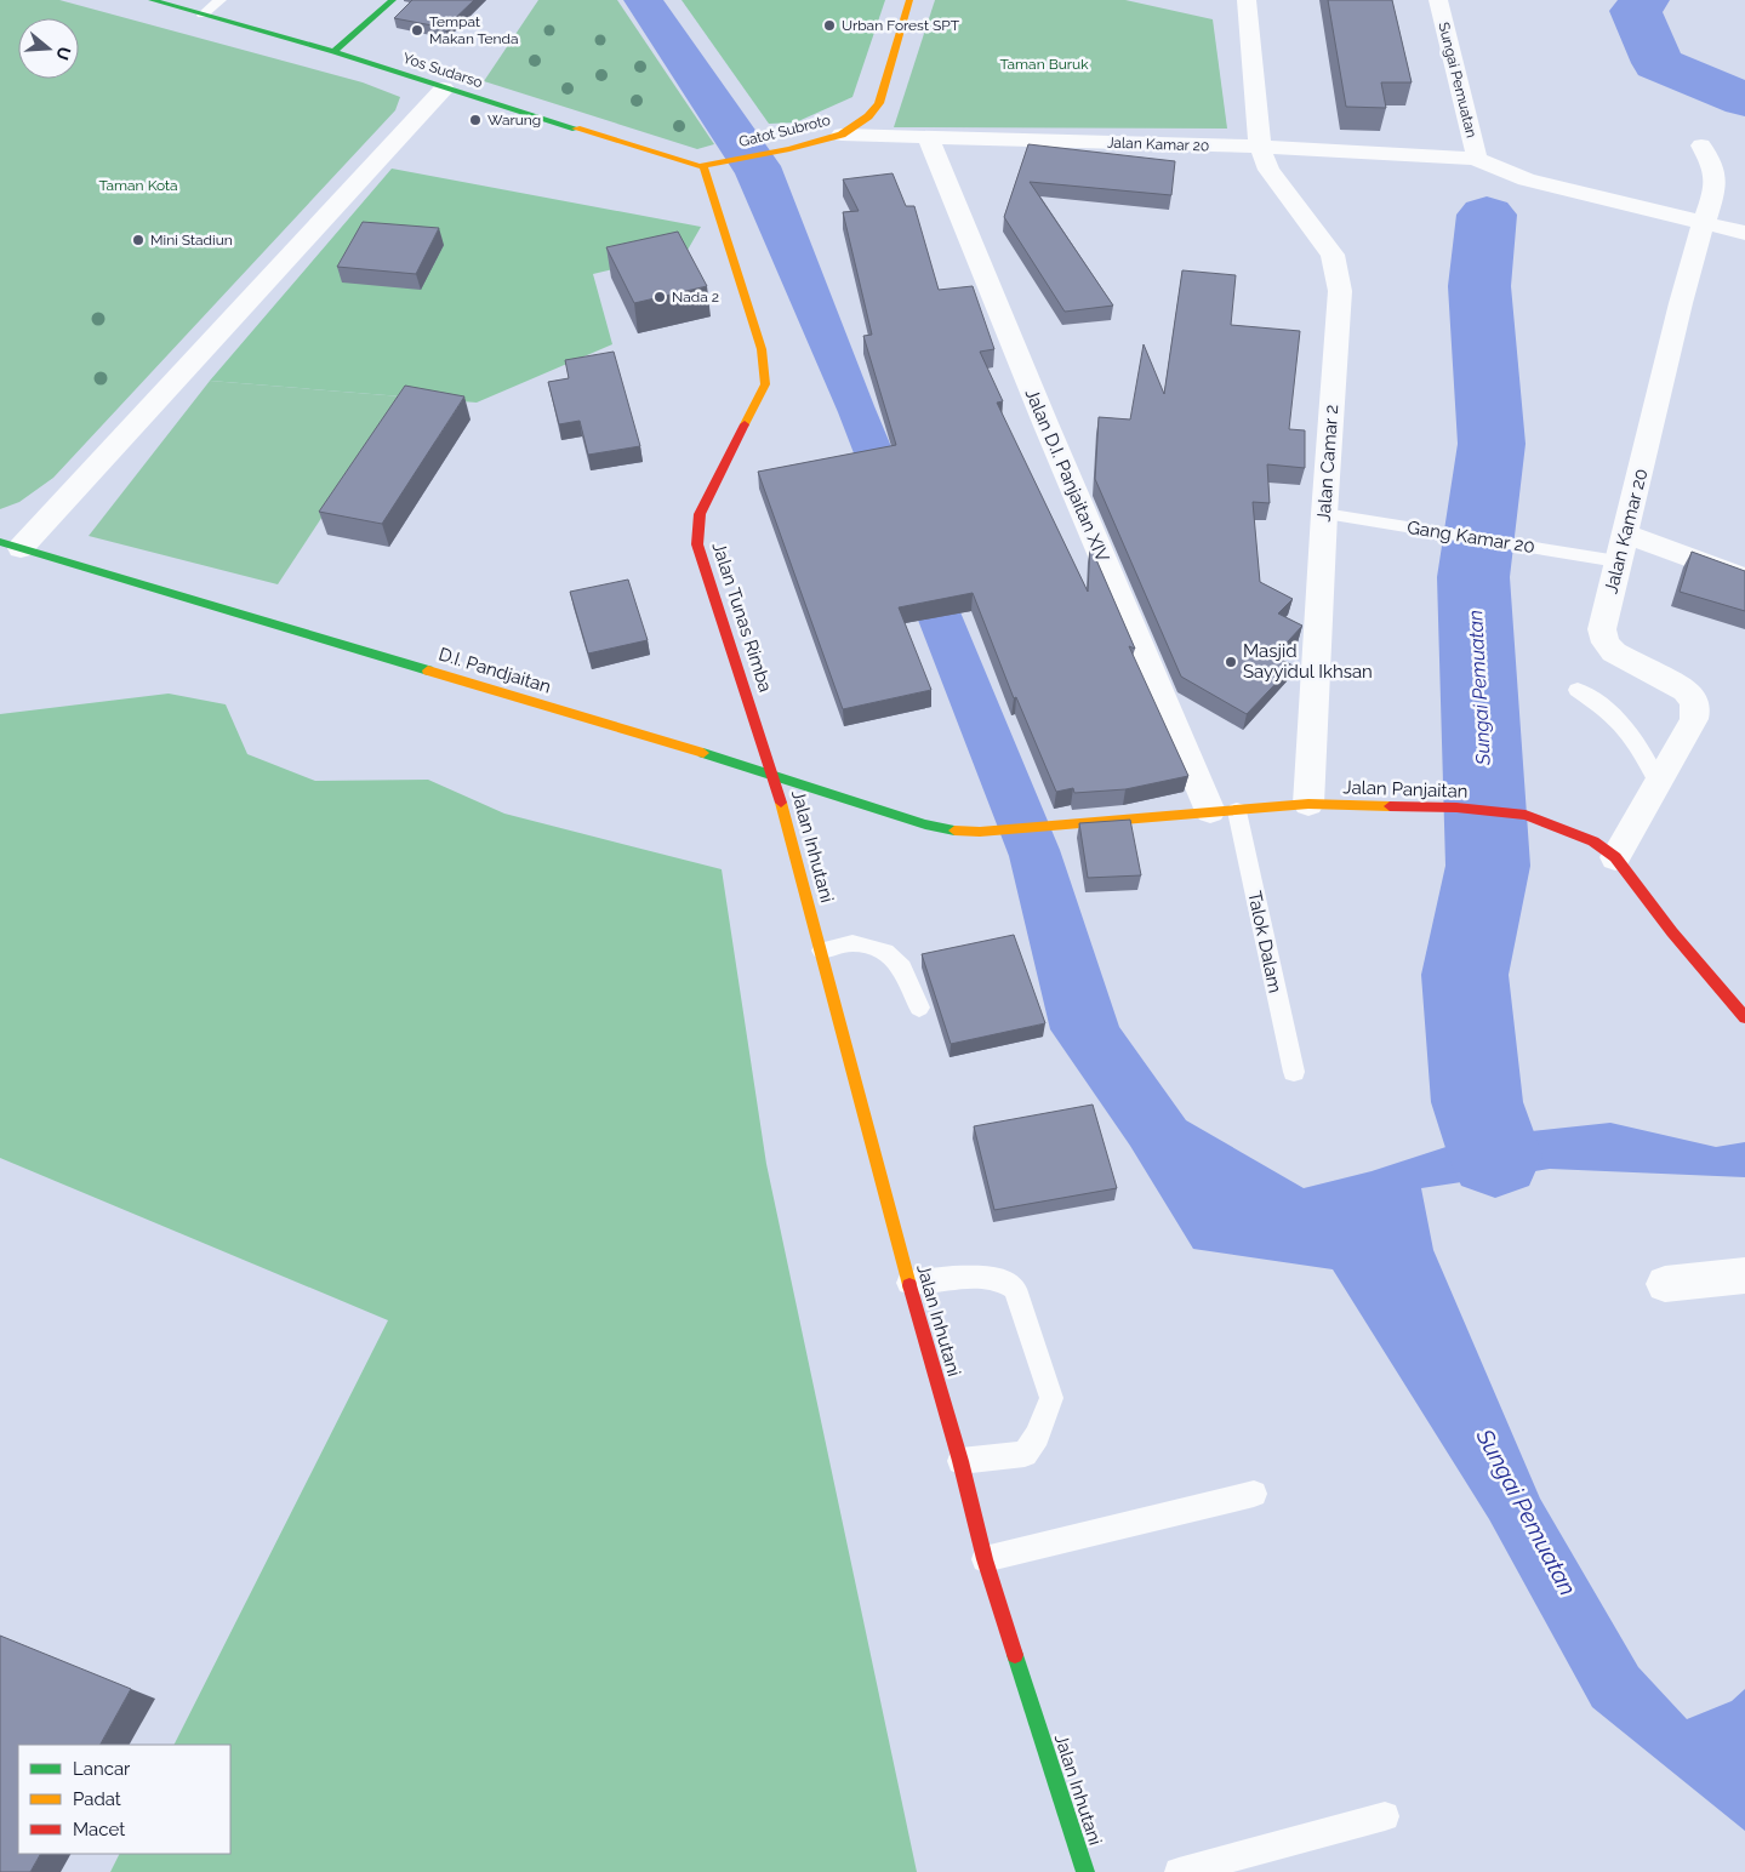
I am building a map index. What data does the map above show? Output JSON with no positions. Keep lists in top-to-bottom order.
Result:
{
  "streets": {
    "street": [
      "Yos Sudarso",
      "Sungai Pemuatan",
      "Gatot Subroto",
      "Jalan Kamar 20",
      "Jalan Camar 2",
      "Jalan D.I. Panjaitan XIV",
      "Jalan Tunas Rimba",
      "D.I. Pandjaitan",
      "Jalan Panjaitan",
      "Jalan Inhutani"
    ],
    "lane": ["Gang Kamar 20", "Talok Dalam"]
  },
  "crossings": [
    ["Yos Sudarso", "Gatot Subroto"],
    ["Yos Sudarso", "Jalan Tunas Rimba"],
    ["Sungai Pemuatan", "Jalan Kamar 20"],
    ["Gatot Subroto", "Jalan Kamar 20"],
    ["Jalan Kamar 20", "Jalan Camar 2"],
    ["Jalan Kamar 20", "Jalan D.I. Panjaitan XIV"],
    ["Jalan Kamar 20", "Gang Kamar 20"],
    ["Jalan Kamar 20", "Jalan Panjaitan"],
    ["Jalan Camar 2", "Gang Kamar 20"],
    ["Jalan Camar 2", "Jalan Panjaitan"],
    ["Jalan D.I. Panjaitan XIV", "Jalan Panjaitan"],
    ["Jalan Tunas Rimba", "D.I. Pandjaitan"],
    ["Jalan Tunas Rimba", "Jalan Inhutani"],
    ["D.I. Pandjaitan", "Jalan Panjaitan"],
    ["D.I. Pandjaitan", "Jalan Inhutani"],
    ["Jalan Panjaitan", "Talok Dalam"]
  ],
  "water": ["Sungai Pemuatan"],
  "parks": ["Taman Buruk", "Taman Kota"],
  "places": [
    "Urban Forest SPT",
    "Tempat Makan Tenda",
    "Warung",
    "Mini Stadiun",
    "Nada 2",
    "Masjid Sayyidul Ikhsan"
  ],
  "legend": ["Lancar", "Padat", "Macet"],
  "north": "right"
}
